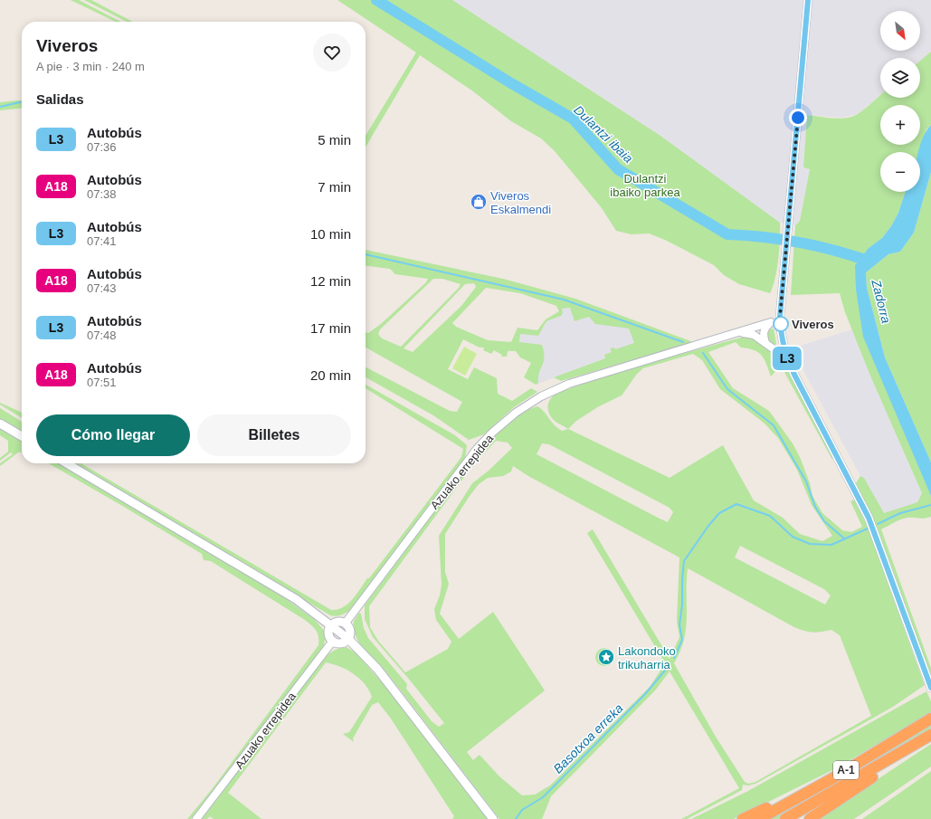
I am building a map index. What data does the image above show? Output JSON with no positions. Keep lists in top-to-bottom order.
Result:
{
  "streets": {
    "highway": ["A-1"],
    "street": ["Azuako errepidea"]
  },
  "water": ["Dulantzi ibaia", "Zadorra", "Basotxoa erreka"],
  "parks": ["Dulantzi ibaiko parkea"],
  "places": {
    "shop": ["Viveros Eskalmendi"],
    "other": ["Viveros"],
    "place": ["Lakondoko trikuharria"]
  },
  "lines": ["bus line L3"],
  "north": "bottom right",
  "page": {
    "on_map": "L3",
    "map_buttons": ["+", "−"],
    "heading": [
      ["Viveros", "A pie · 3 min · 240 m"],
      "Salidas"
    ],
    "list": [
      {
        "mark": "L3",
        "name": "Autobús",
        "note": "07:36",
        "value": "5 min"
      },
      {
        "mark": "A18",
        "name": "Autobús",
        "note": "07:38",
        "value": "7 min"
      },
      {
        "mark": "L3",
        "name": "Autobús",
        "note": "07:41",
        "value": "10 min"
      },
      {
        "mark": "A18",
        "name": "Autobús",
        "note": "07:43",
        "value": "12 min"
      },
      {
        "mark": "L3",
        "name": "Autobús",
        "note": "07:48",
        "value": "17 min"
      },
      {
        "mark": "A18",
        "name": "Autobús",
        "note": "07:51",
        "value": "20 min"
      }
    ],
    "buttons": ["Cómo llegar", "Billetes"]
  }
}
